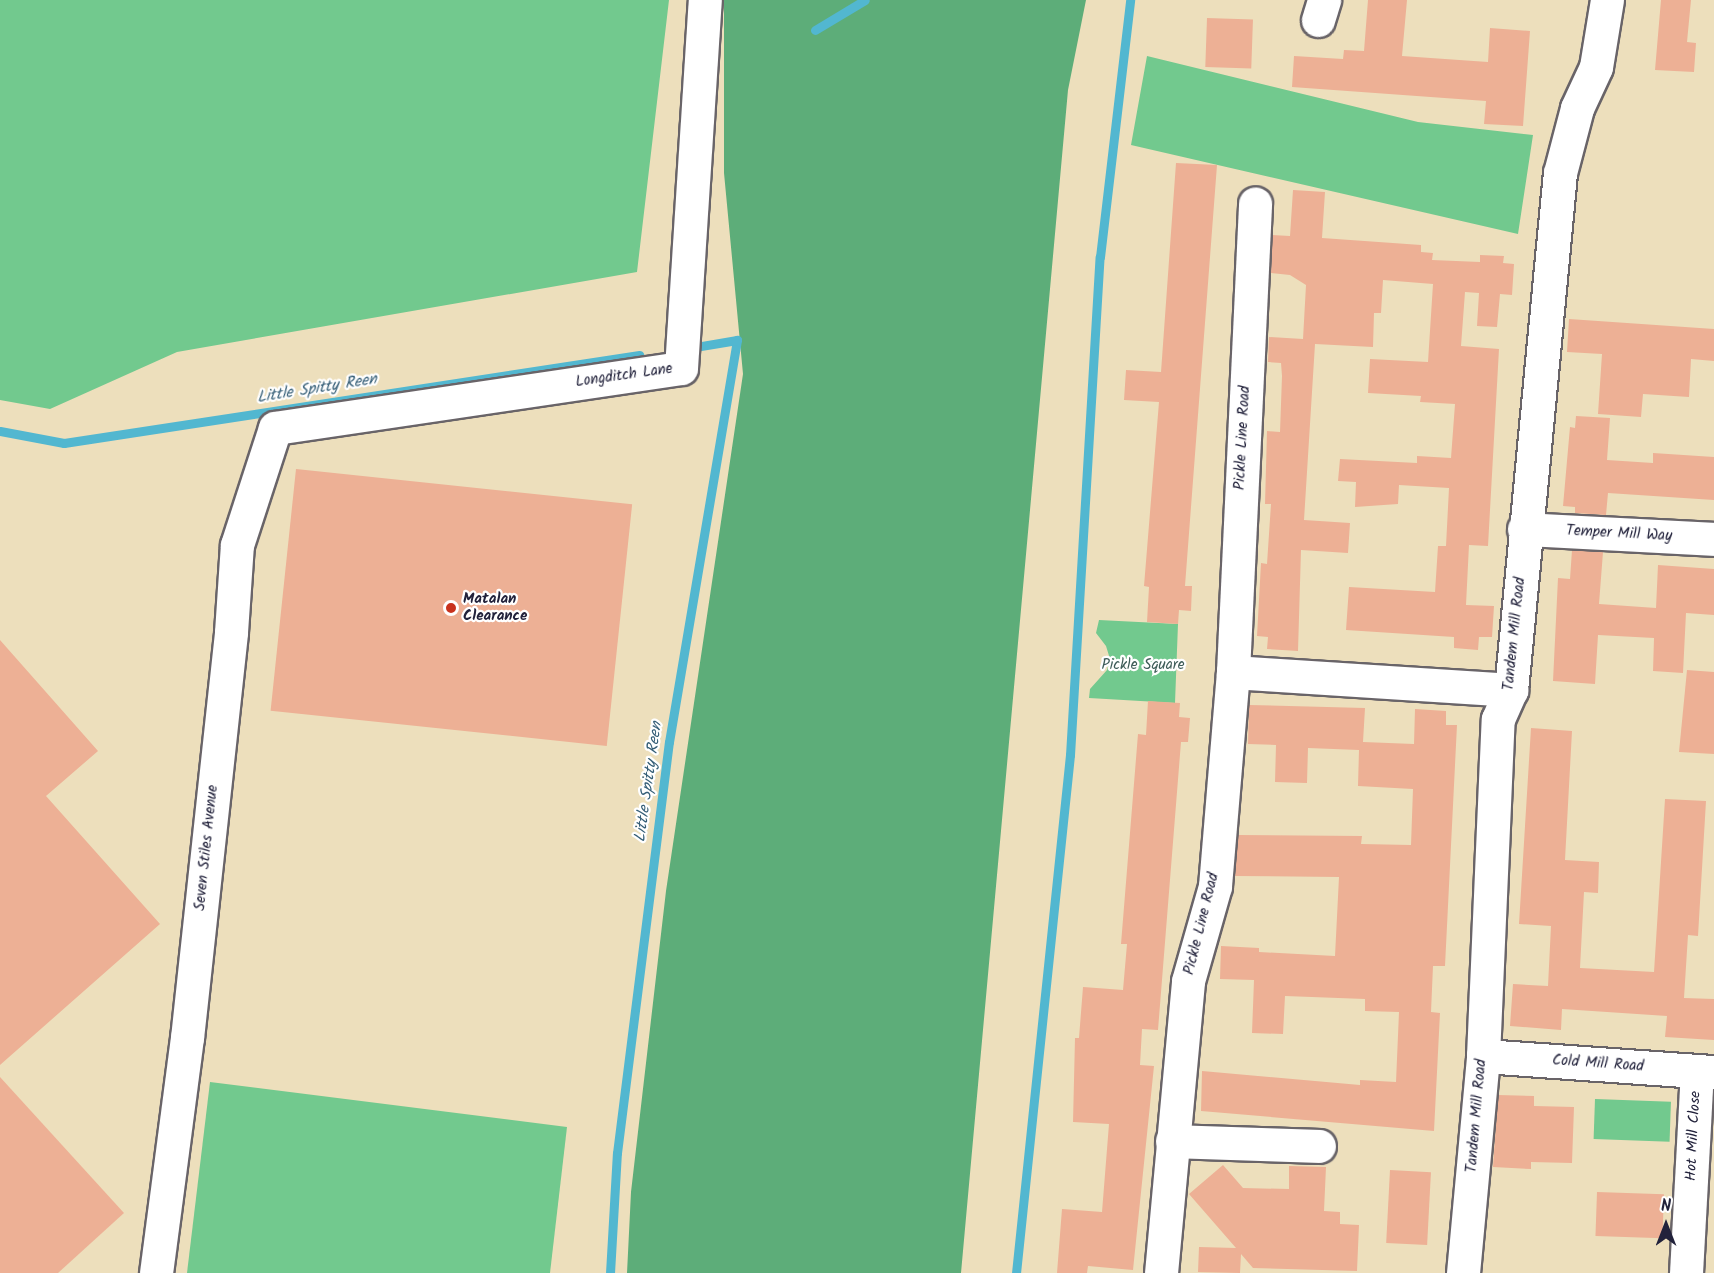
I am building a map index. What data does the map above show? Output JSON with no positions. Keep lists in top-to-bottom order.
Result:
{
  "streets": {
    "street": [
      "Longditch Lane",
      "Pickle Line Road",
      "Temper Mill Way",
      "Tandem Mill Road",
      "Seven Stiles Avenue",
      "Cold Mill Road",
      "Hot Mill Close"
    ]
  },
  "crossings": [
    ["Longditch Lane", "Seven Stiles Avenue"],
    ["Temper Mill Way", "Tandem Mill Road"],
    ["Tandem Mill Road", "Cold Mill Road"],
    ["Cold Mill Road", "Hot Mill Close"]
  ],
  "water": ["Little Spitty Reen"],
  "parks": ["Pickle Square"],
  "places": ["Matalan Clearance"],
  "north": "top"
}
